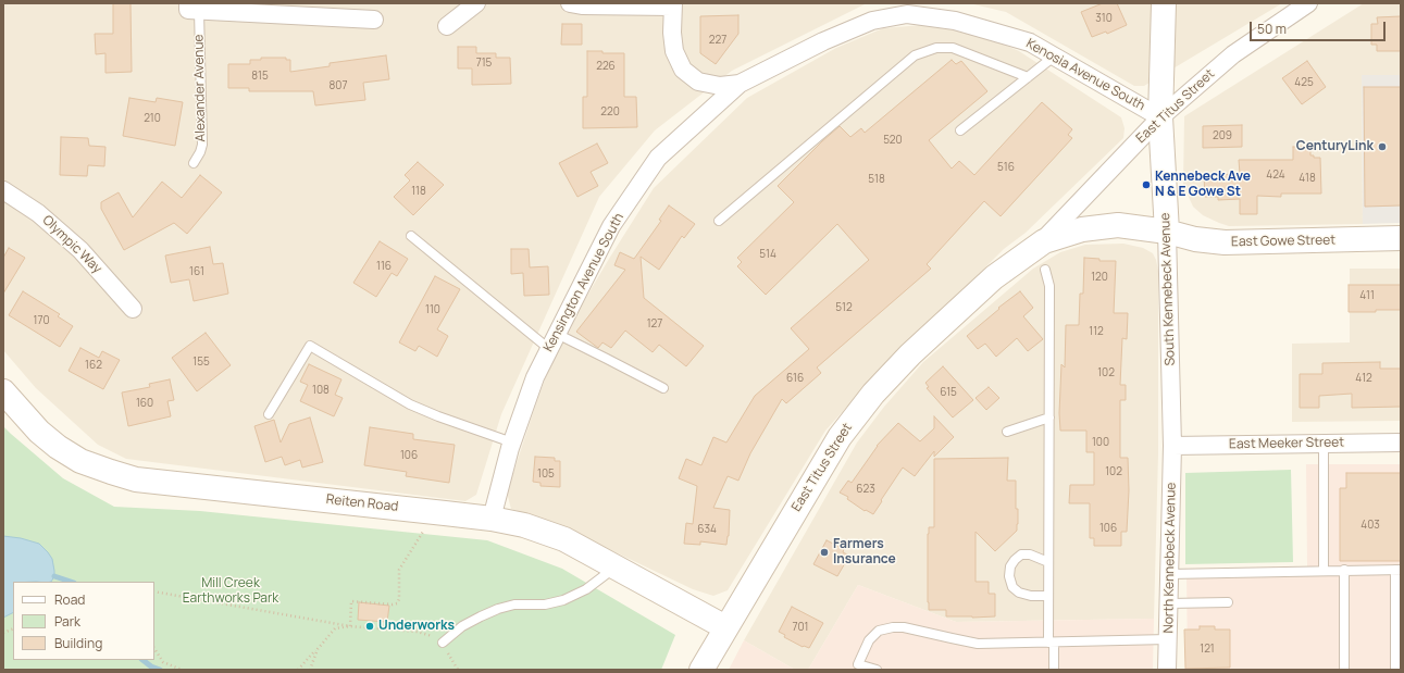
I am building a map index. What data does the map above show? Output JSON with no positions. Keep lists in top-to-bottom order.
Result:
{
  "streets": {
    "street": [
      "Kenosia Avenue South",
      "East Titus Street",
      "East Gowe Street",
      "Olympic Way",
      "Kensington Avenue South",
      "South Kennebeck Avenue",
      "East Meeker Street",
      "Reiten Road",
      "North Kennebeck Avenue"
    ],
    "lane": ["Alexander Avenue"]
  },
  "crossings": [
    ["Kenosia Avenue South", "East Titus Street"],
    ["Kenosia Avenue South", "Kensington Avenue South"],
    ["Kenosia Avenue South", "South Kennebeck Avenue"],
    ["East Titus Street", "East Gowe Street"],
    ["East Titus Street", "South Kennebeck Avenue"],
    ["East Titus Street", "Reiten Road"],
    ["East Gowe Street", "South Kennebeck Avenue"],
    ["Kensington Avenue South", "Reiten Road"],
    ["South Kennebeck Avenue", "East Meeker Street"],
    ["South Kennebeck Avenue", "North Kennebeck Avenue"],
    ["East Meeker Street", "North Kennebeck Avenue"]
  ],
  "parks": ["Mill Creek Earthworks Park"],
  "places": [
    "CenturyLink",
    "Kennebeck Ave N & E Gowe St",
    "Farmers Insurance",
    "Underworks"
  ],
  "house_numbers": [
    "310",
    "227",
    "715",
    "226",
    "815",
    "425",
    "807",
    "220",
    "210",
    "209",
    "520",
    "516",
    "424",
    "418",
    "518",
    "118",
    "514",
    "116",
    "161",
    "120",
    "411",
    "512",
    "110",
    "170",
    "127",
    "112",
    "155",
    "162",
    "102",
    "616",
    "412",
    "108",
    "615",
    "160",
    "100",
    "106",
    "102",
    "105",
    "623",
    "403",
    "106",
    "634",
    "701",
    "121"
  ],
  "legend": ["Road", "Park", "Building"],
  "scale_bar": "50 m"
}
